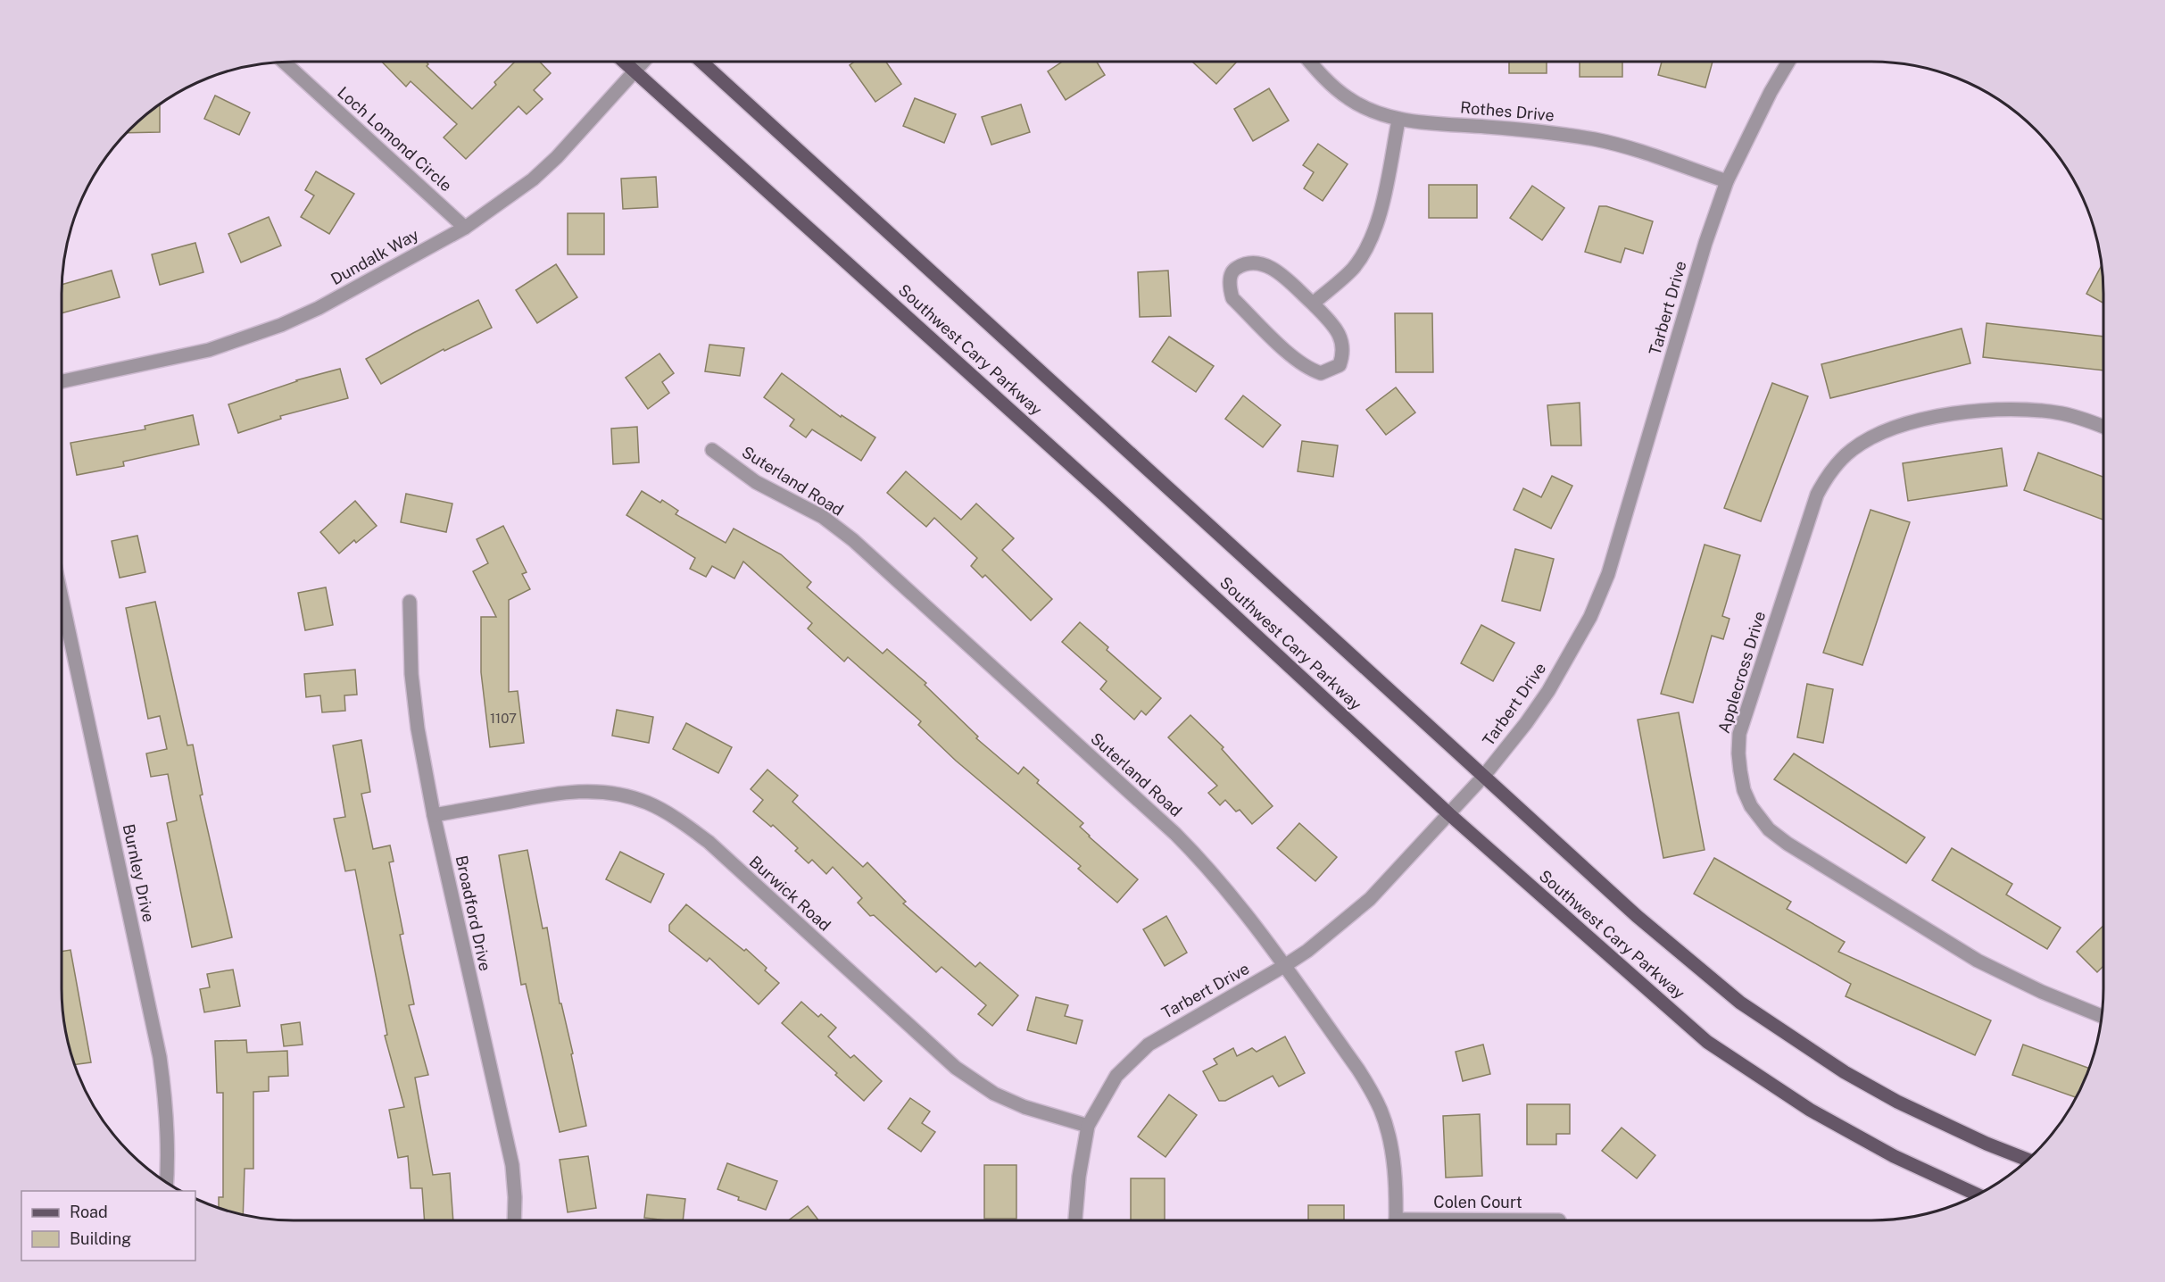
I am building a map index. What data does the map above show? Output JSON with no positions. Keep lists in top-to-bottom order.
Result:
{
  "streets": {
    "main road": ["Southwest Cary Parkway"],
    "street": [
      "Rothes Drive",
      "Loch Lomond Circle",
      "Dundalk Way",
      "Tarbert Drive",
      "Suterland Road",
      "Applecross Drive",
      "Burnley Drive",
      "Burwick Road",
      "Broadford Drive",
      "Colen Court"
    ]
  },
  "crossings": [
    ["Rothes Drive", "Tarbert Drive"],
    ["Loch Lomond Circle", "Dundalk Way"],
    ["Dundalk Way", "Southwest Cary Parkway"],
    ["Tarbert Drive", "Southwest Cary Parkway"],
    ["Tarbert Drive", "Suterland Road"],
    ["Tarbert Drive", "Burwick Road"],
    ["Burwick Road", "Broadford Drive"]
  ],
  "house_numbers": ["1107"],
  "legend": ["Road", "Building"]
}
